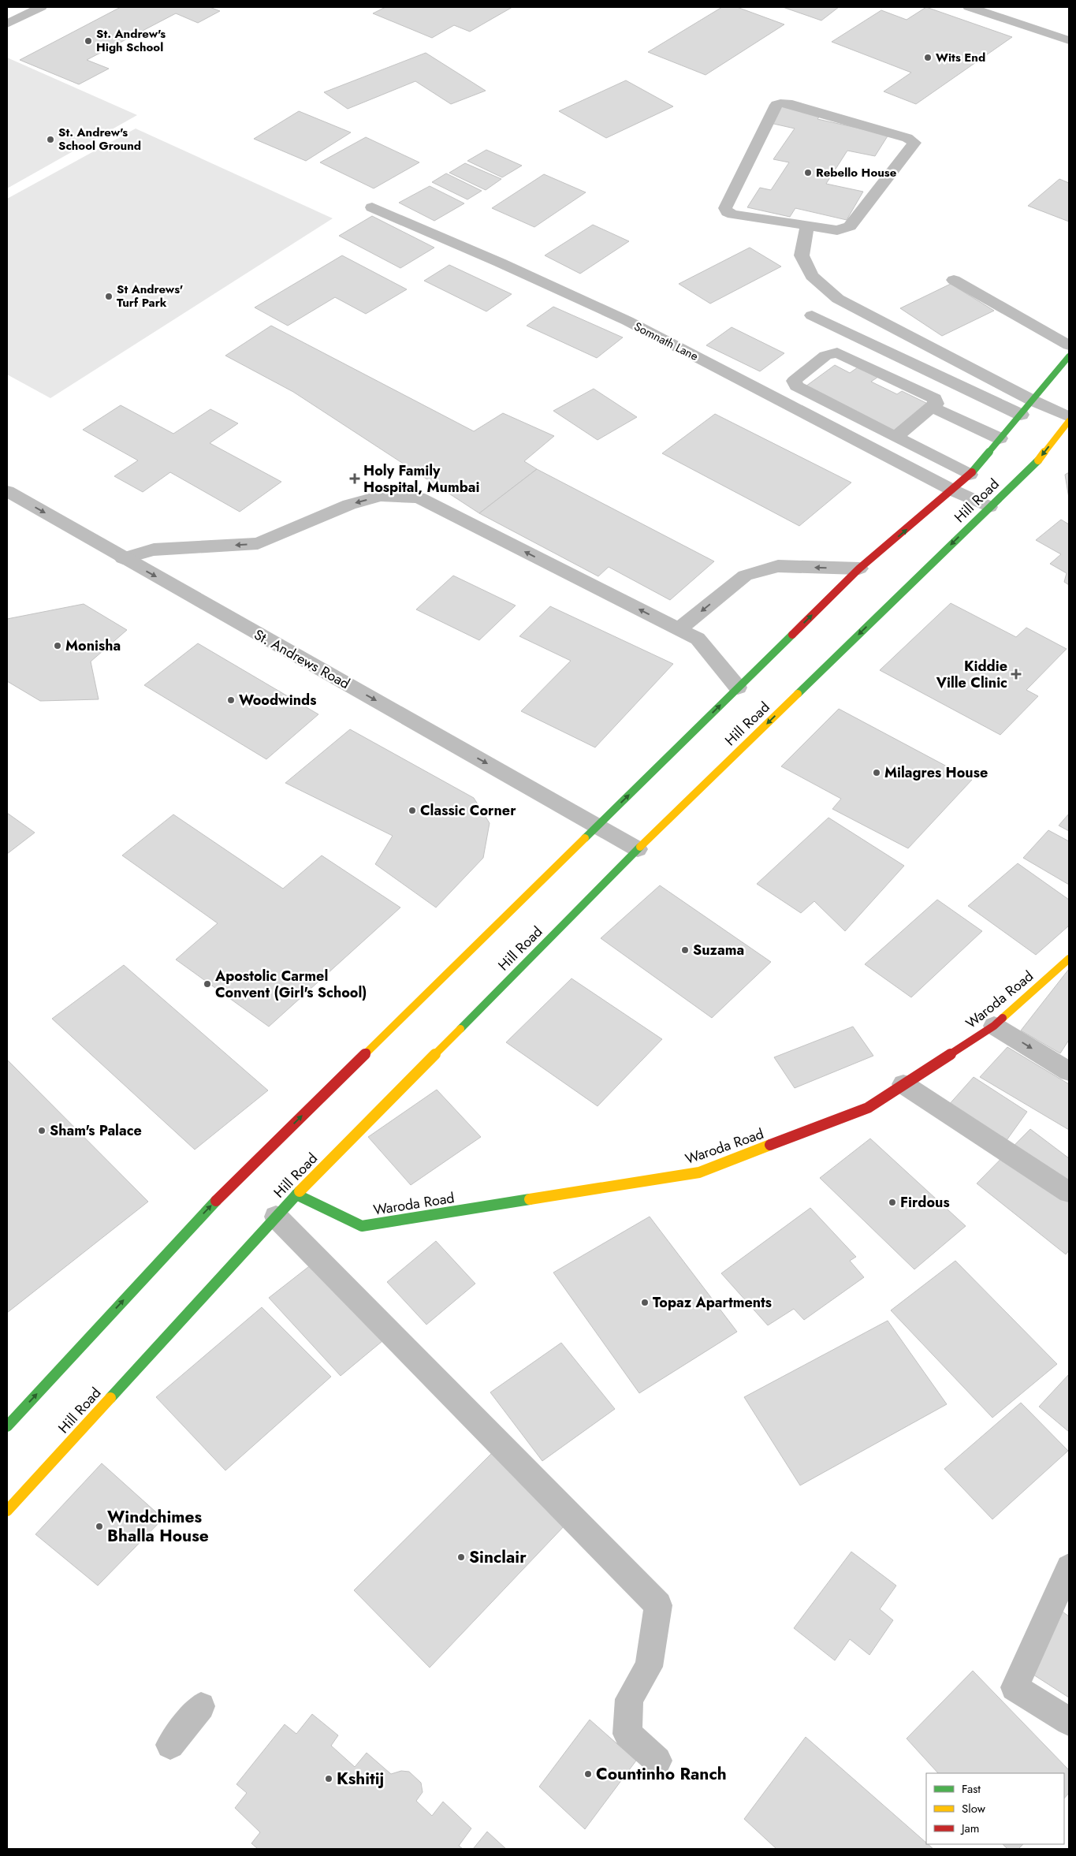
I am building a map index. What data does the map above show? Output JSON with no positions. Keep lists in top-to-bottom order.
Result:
{
  "streets": {
    "main road": ["Hill Road", "Waroda Road"],
    "street": ["Somnath Lane", "St. Andrews Road"]
  },
  "crossings": [
    ["Somnath Lane", "Hill Road"],
    ["Hill Road", "St. Andrews Road"],
    ["Hill Road", "Waroda Road"]
  ],
  "one_way": ["St. Andrews Road"],
  "places": {
    "other": [
      "St. Andrew's High School",
      "Wits End",
      "St. Andrew's School Ground",
      "Rebello House",
      "St Andrews' Turf Park",
      "Monisha",
      "Woodwinds",
      "Milagres House",
      "Classic Corner",
      "Suzama",
      "Apostolic Carmel Convent (Girl's School)",
      "Sham's Palace",
      "Firdous",
      "Topaz Apartments",
      "Windchimes Bhalla House",
      "Sinclair",
      "Countinho Ranch",
      "Kshitij"
    ],
    "health": ["Holy Family Hospital, Mumbai", "Kiddie Ville Clinic"]
  },
  "legend": ["Fast", "Slow", "Jam"]
}
